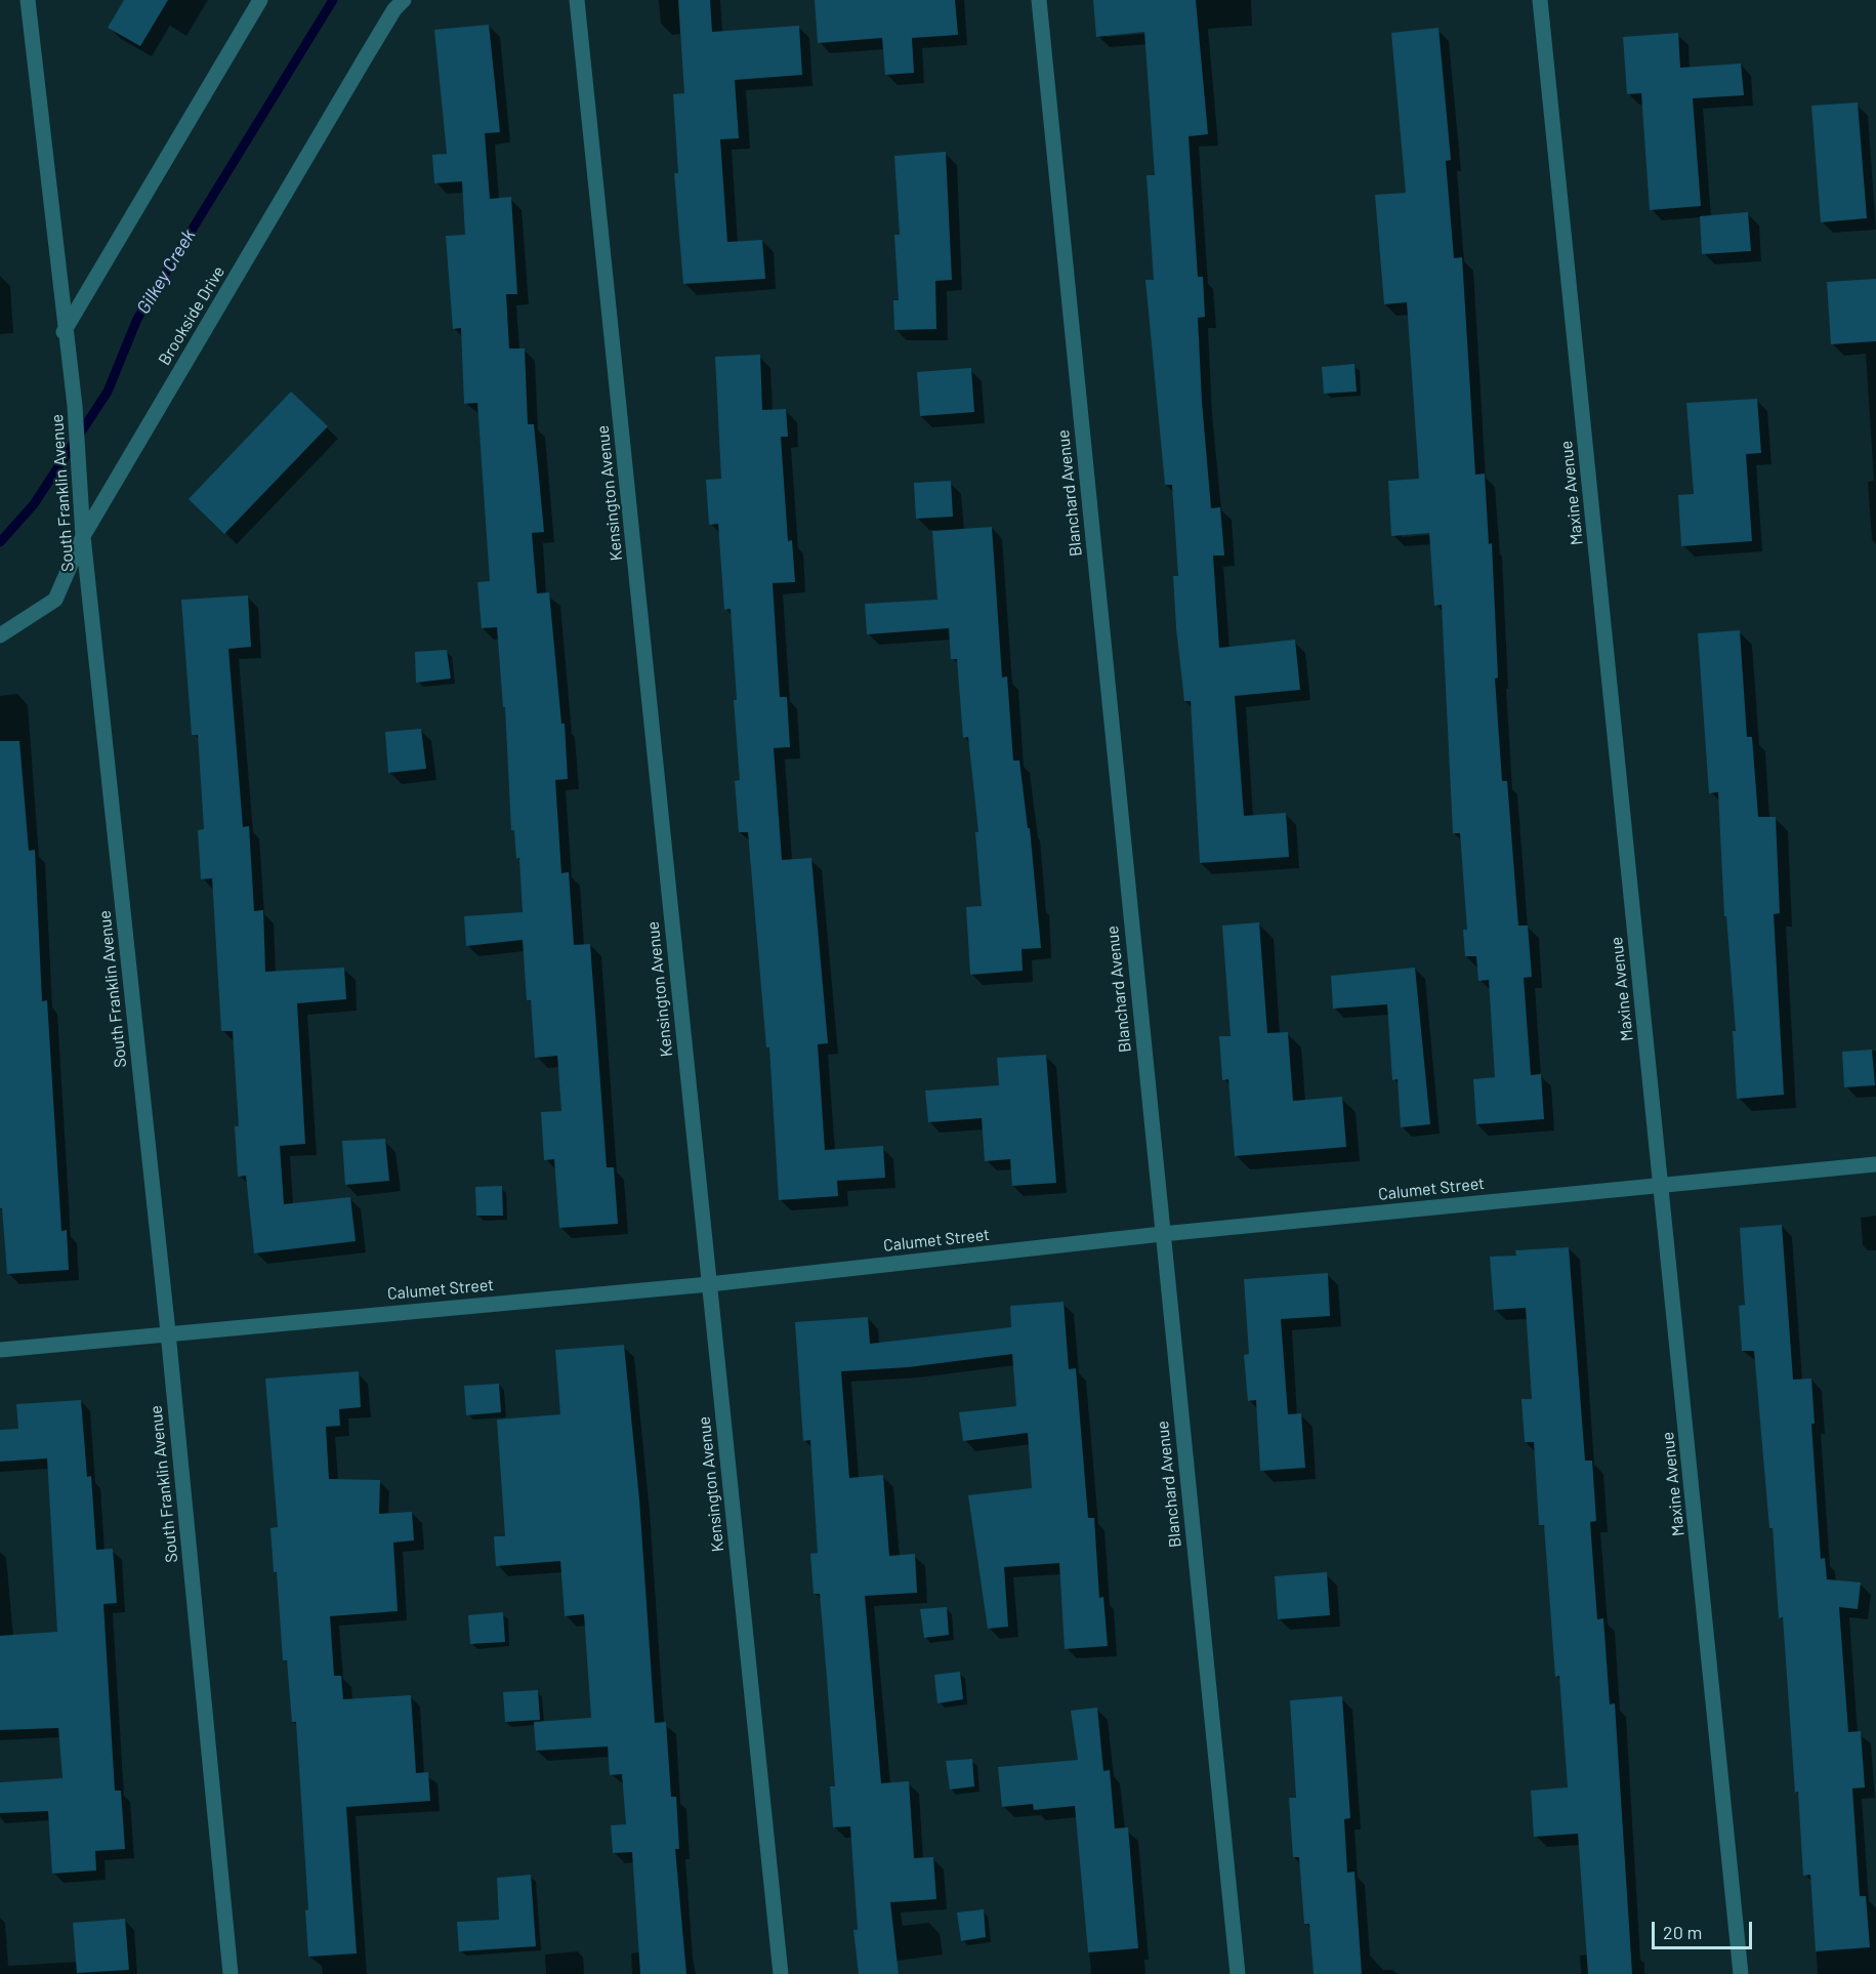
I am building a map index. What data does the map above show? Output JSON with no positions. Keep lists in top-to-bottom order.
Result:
{
  "streets": {
    "street": [
      "Brookside Drive",
      "South Franklin Avenue",
      "Kensington Avenue",
      "Blanchard Avenue",
      "Maxine Avenue",
      "Calumet Street"
    ]
  },
  "crossings": [
    ["Brookside Drive", "South Franklin Avenue"],
    ["South Franklin Avenue", "Calumet Street"],
    ["Kensington Avenue", "Calumet Street"],
    ["Blanchard Avenue", "Calumet Street"],
    ["Maxine Avenue", "Calumet Street"]
  ],
  "water": ["Gilkey Creek"],
  "scale_bar": "20 m"
}
